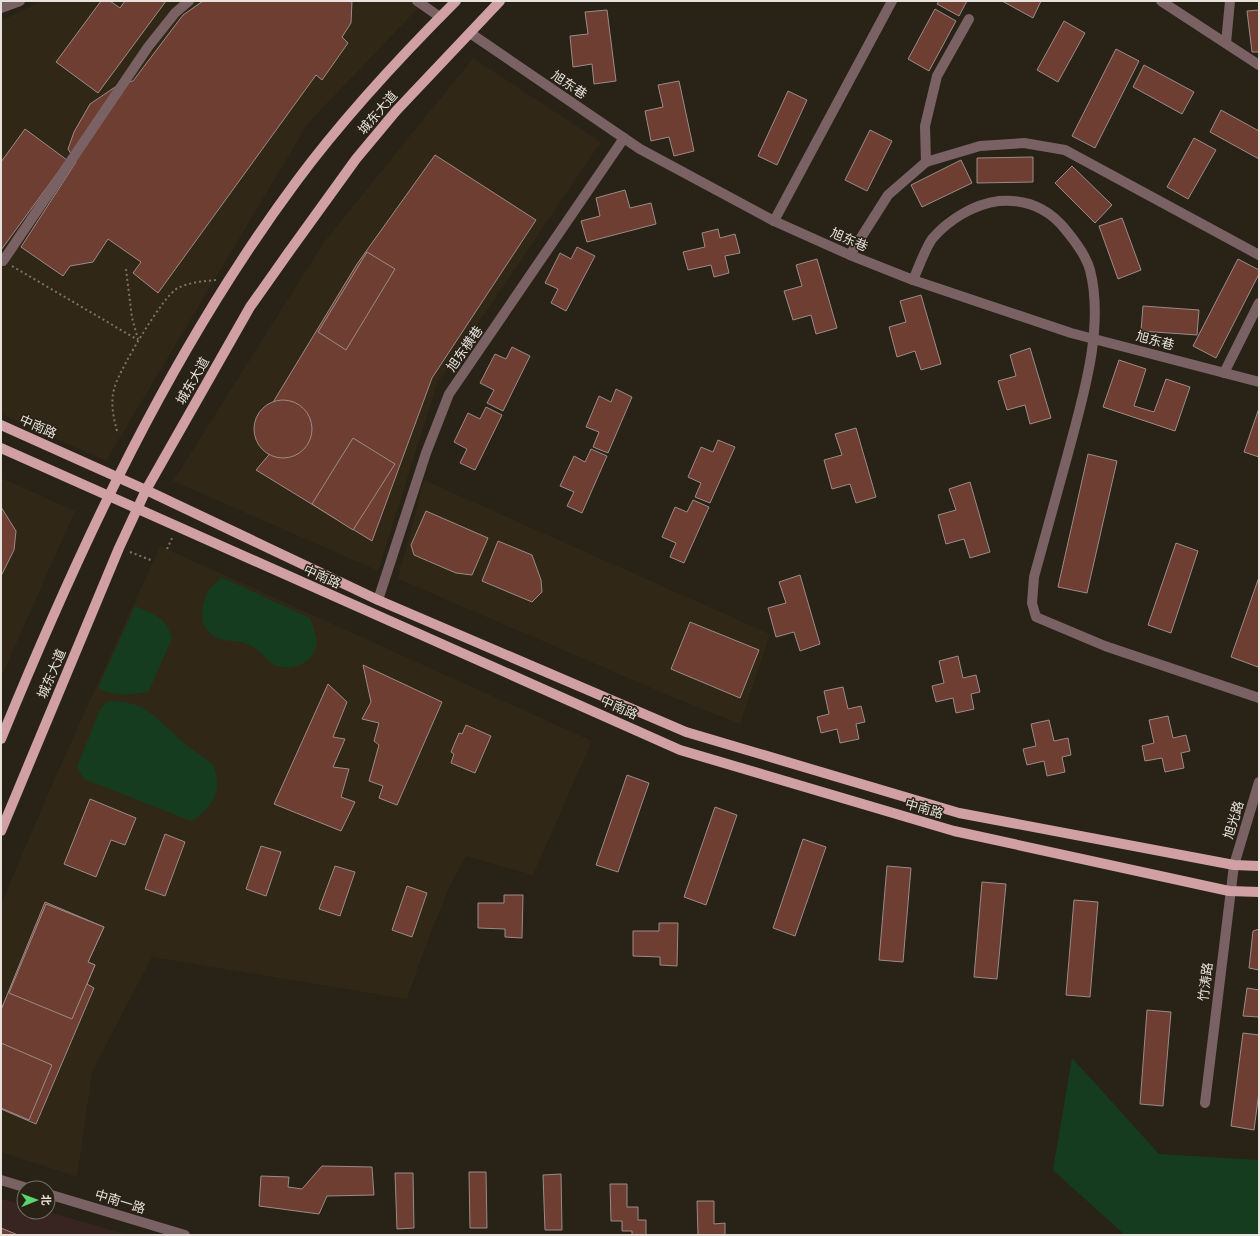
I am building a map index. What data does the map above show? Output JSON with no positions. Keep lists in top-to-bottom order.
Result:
{
  "streets": {
    "main road": ["城东大道", "中南路"],
    "street": [
      "旭东巷",
      "旭东横巷",
      "旭光路",
      "竹涛路",
      "中南一路"
    ]
  },
  "crossings": [
    ["旭东巷", "城东大道"],
    ["旭东巷", "旭东横巷"],
    ["城东大道", "中南路"],
    ["旭东横巷", "中南路"],
    ["中南路", "旭光路"],
    ["中南路", "竹涛路"],
    ["旭光路", "竹涛路"]
  ],
  "north": "right"
}
